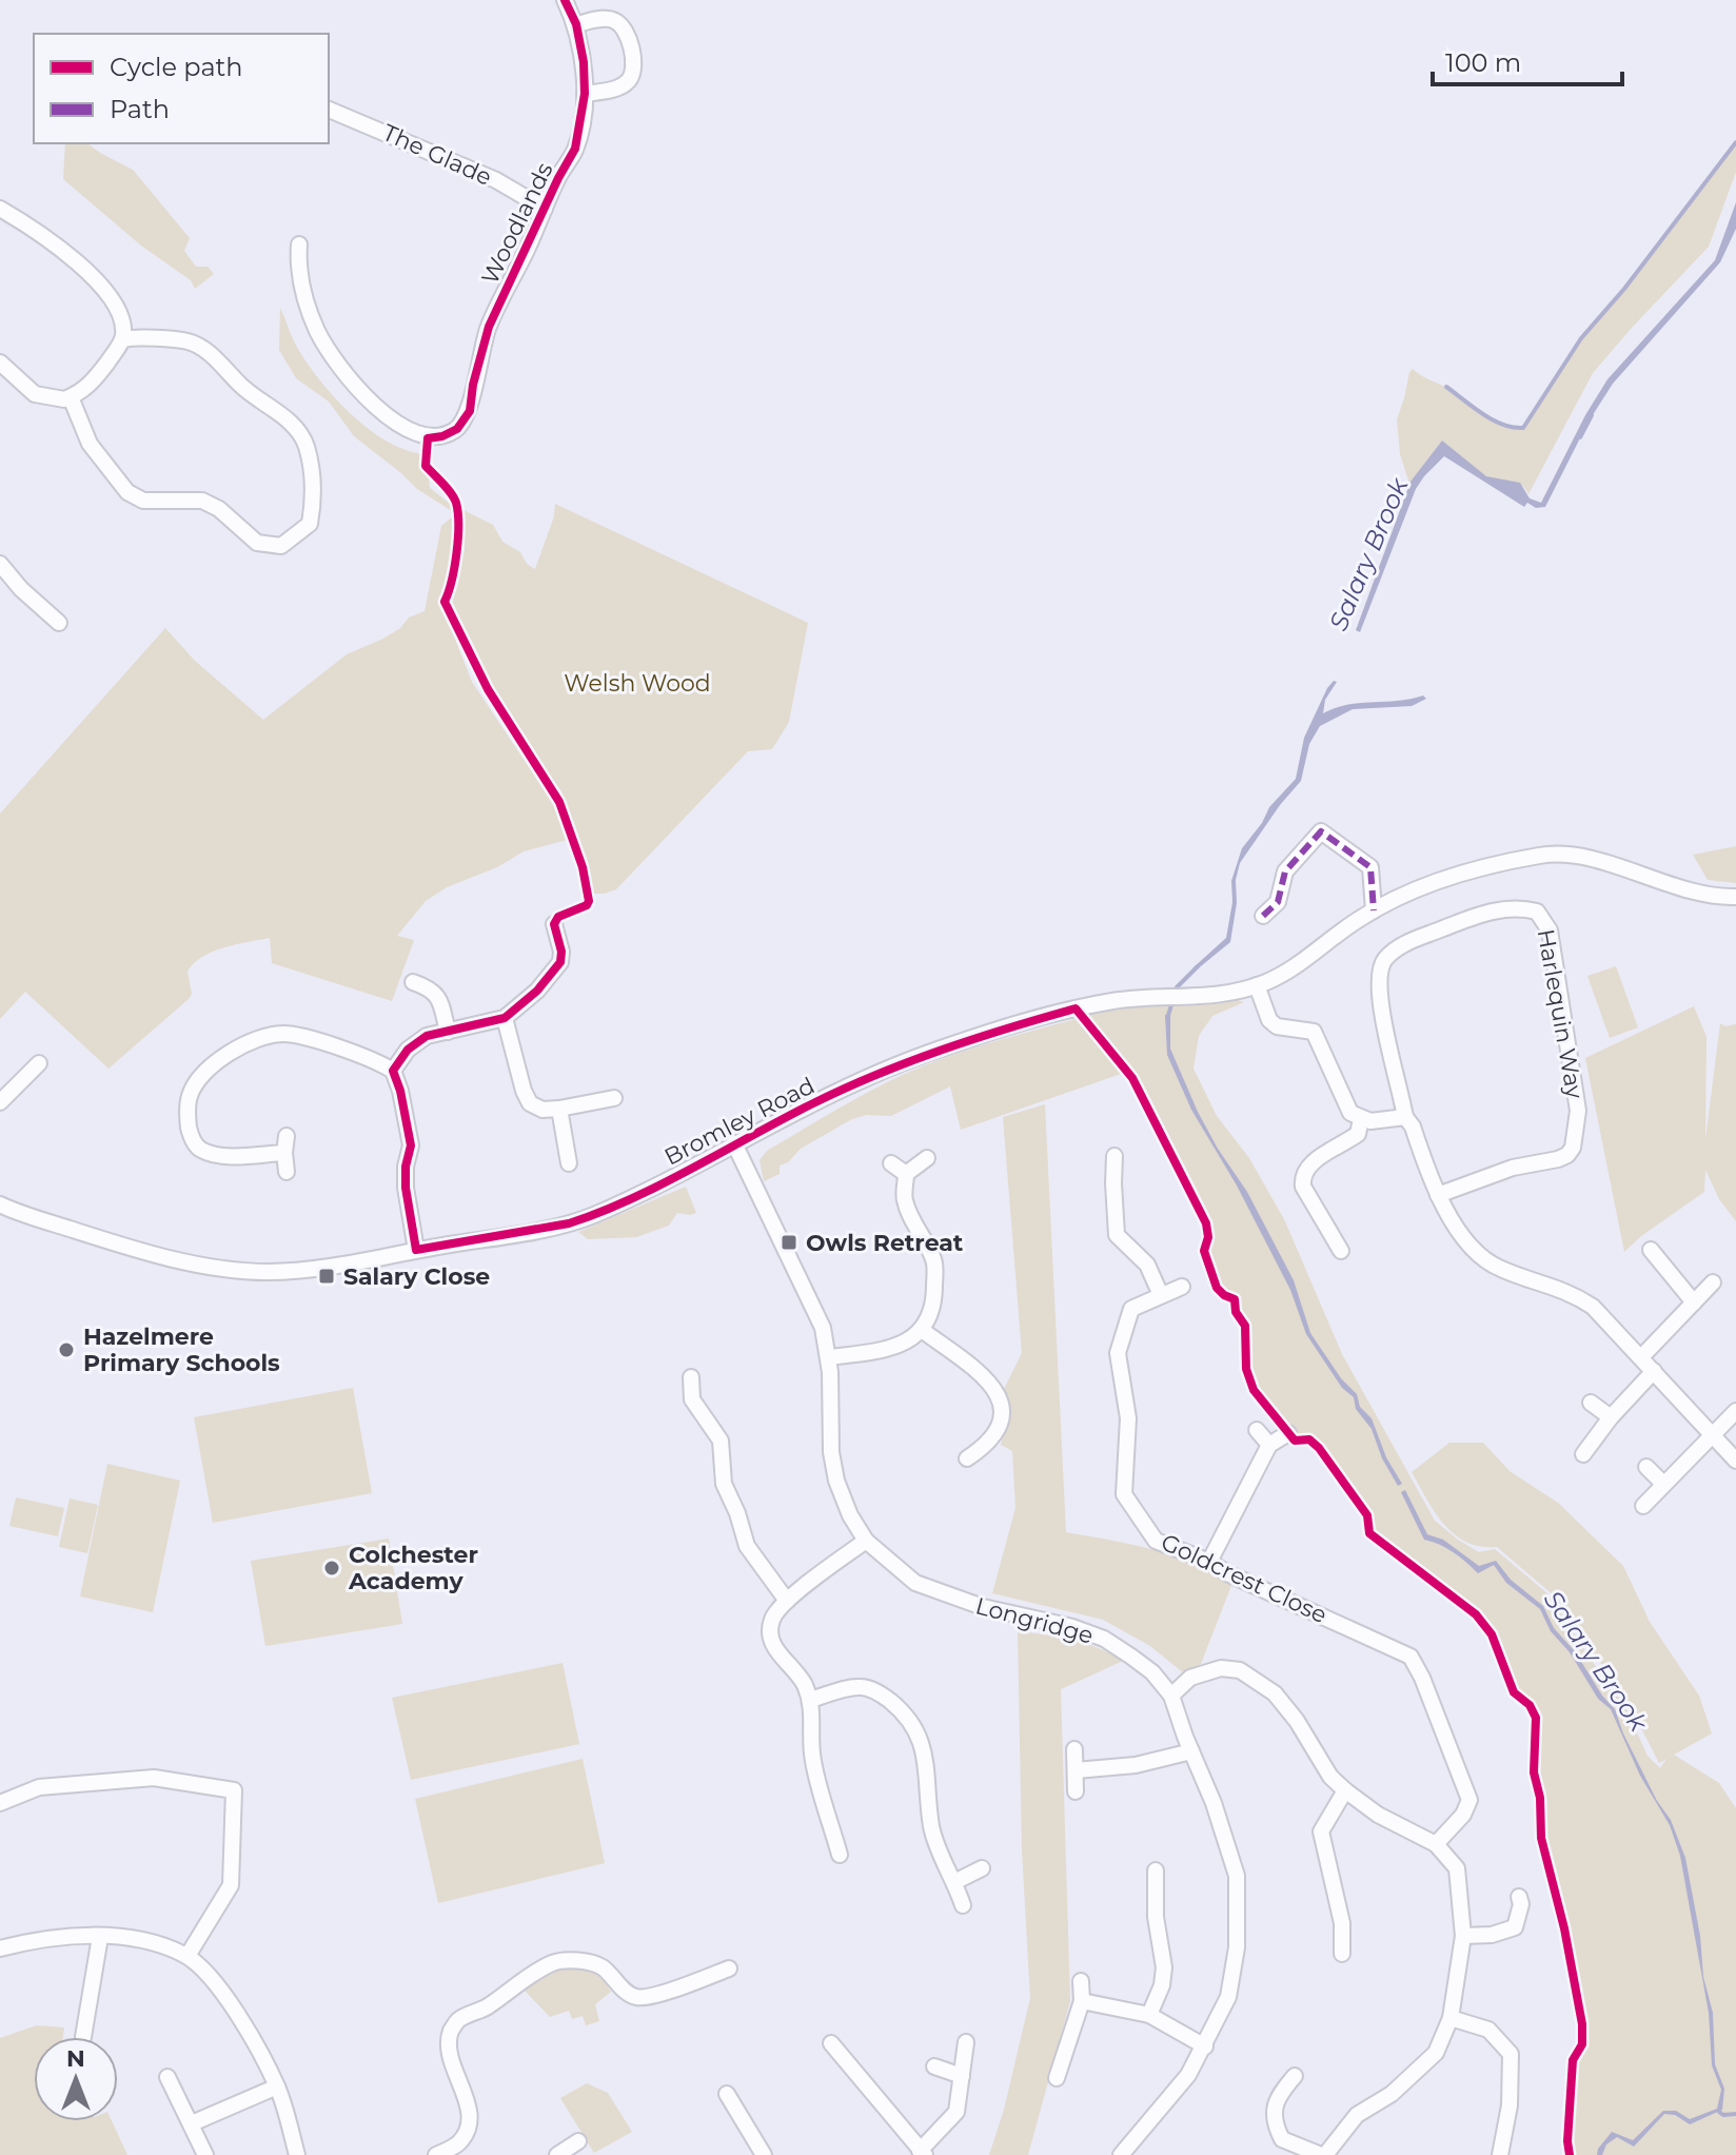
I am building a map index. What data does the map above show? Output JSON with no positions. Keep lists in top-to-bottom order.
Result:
{
  "streets": {
    "street": [
      "The Glade",
      "Woodlands",
      "Harlequin Way",
      "Bromley Road",
      "Goldcrest Close",
      "Longridge"
    ]
  },
  "crossings": [
    ["The Glade", "Woodlands"],
    ["Bromley Road", "Longridge"]
  ],
  "water": ["Salary Brook"],
  "parks": ["Welsh Wood"],
  "places": {
    "transit": ["Owls Retreat", "Salary Close"],
    "other": ["Hazelmere Primary Schools", "Colchester Academy"]
  },
  "legend": ["Cycle path", "Path"],
  "scale_bar": "100 m",
  "north": "top"
}
